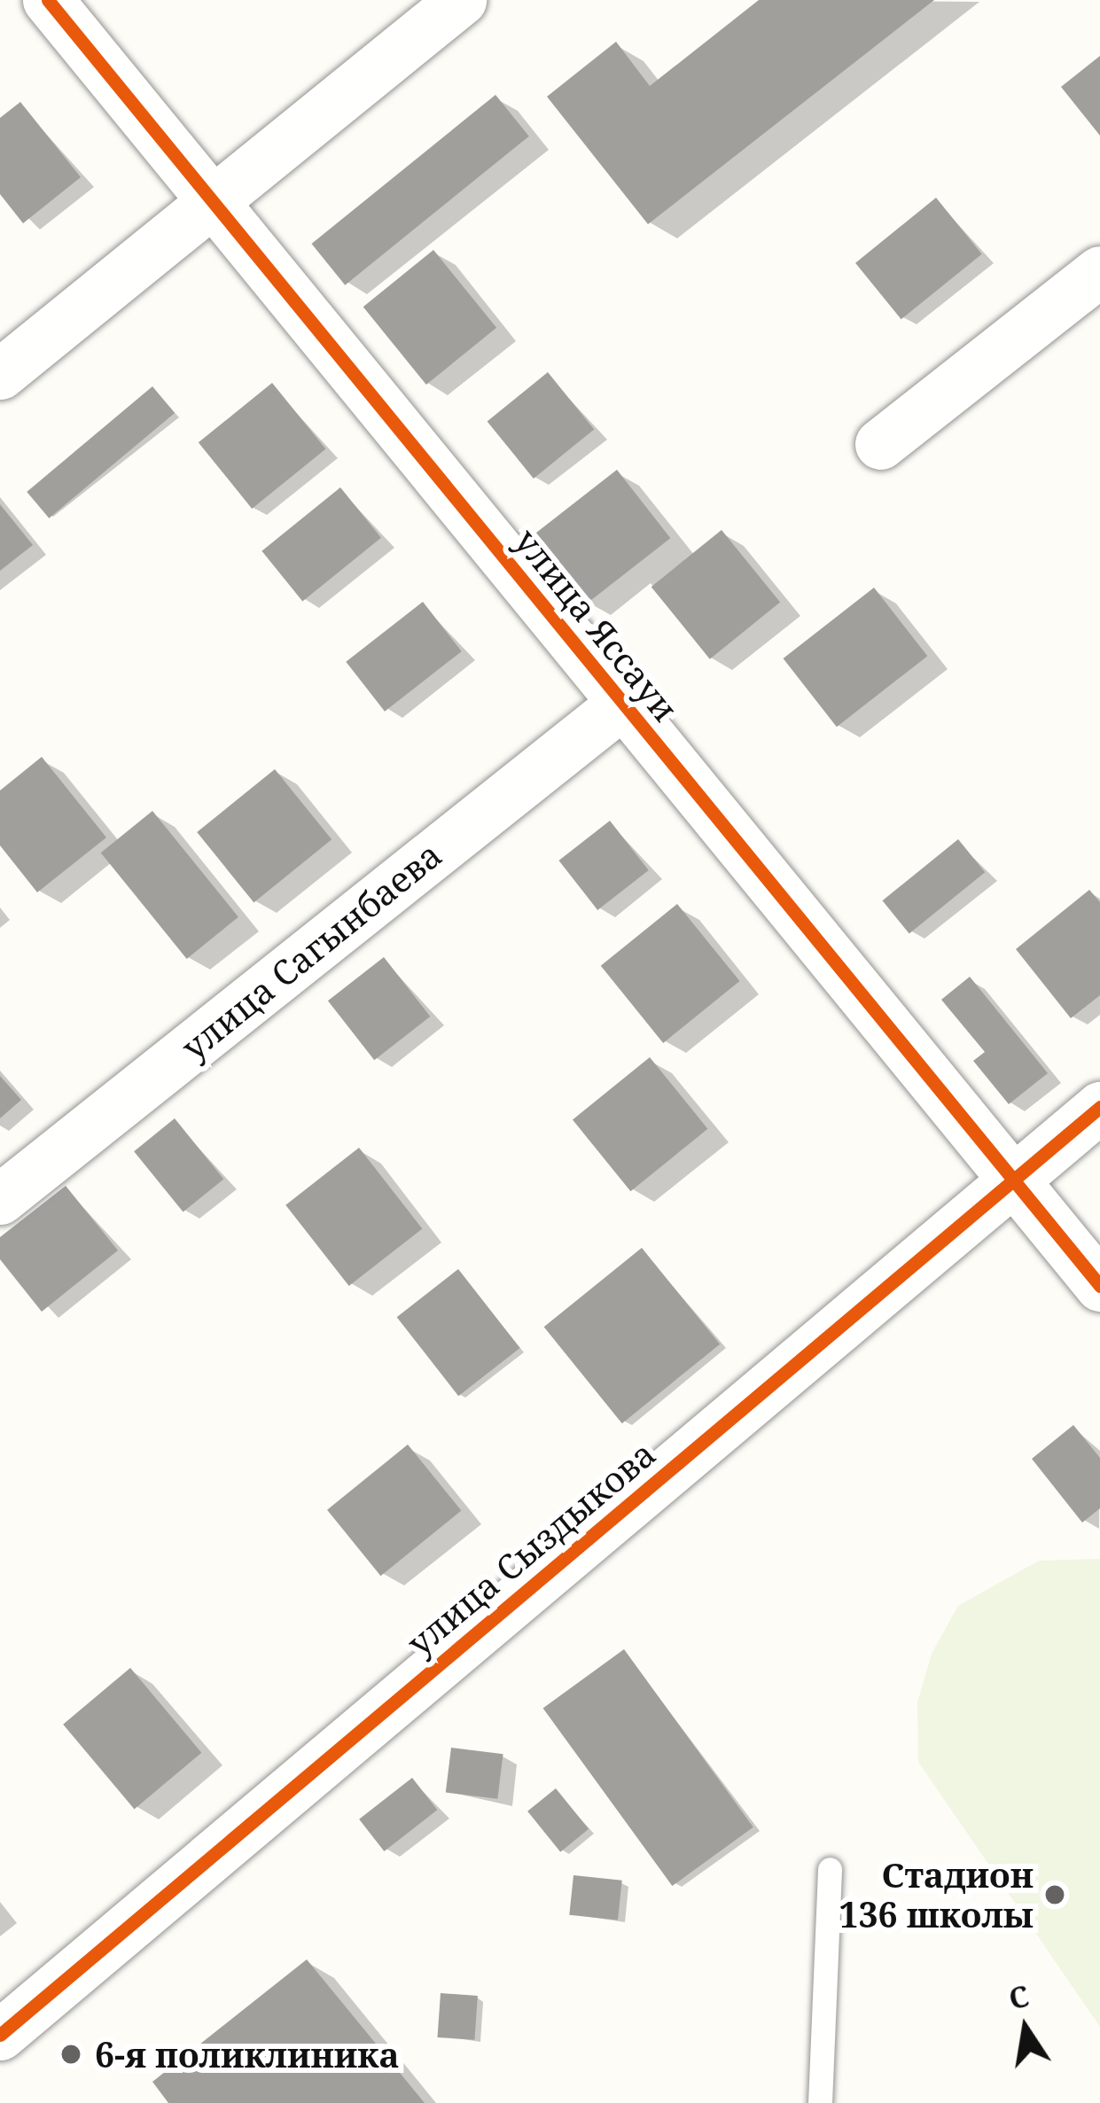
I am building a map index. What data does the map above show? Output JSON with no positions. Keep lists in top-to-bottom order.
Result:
{
  "streets": {
    "street": ["улица Яссауи", "улица Сагынбаева", "улица Сыздыкова"]
  },
  "crossings": [
    ["улица Яссауи", "улица Сагынбаева"],
    ["улица Яссауи", "улица Сыздыкова"]
  ],
  "places": ["Стадион 136 школы", "6-я поликлиника"],
  "north": "top"
}
